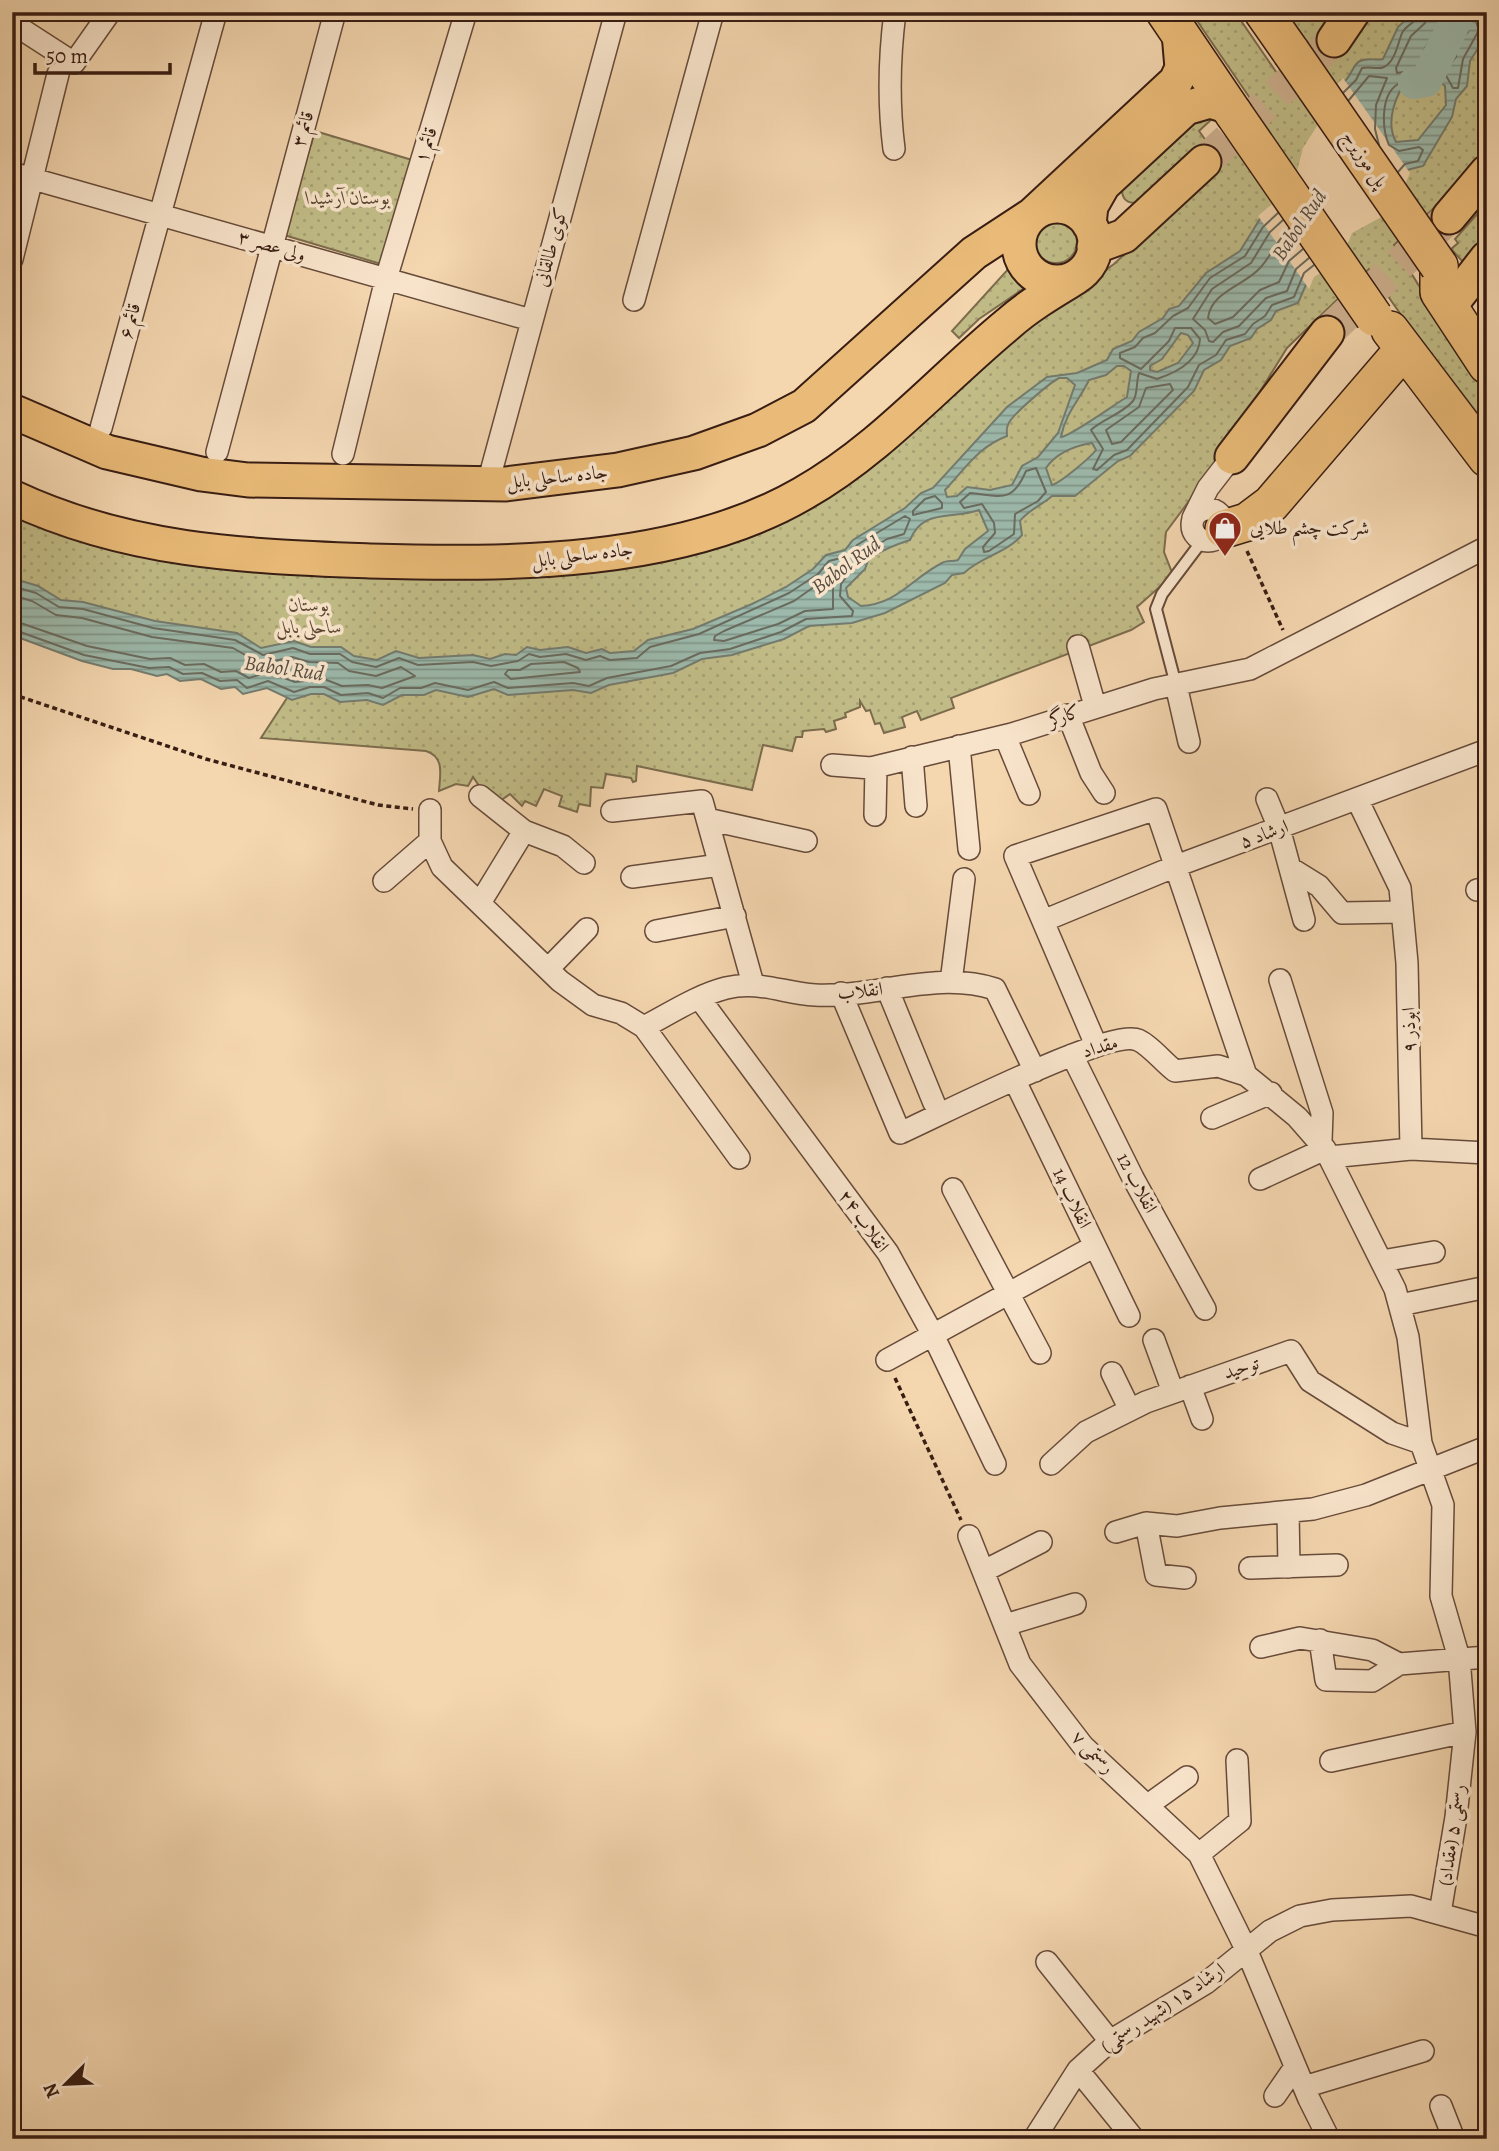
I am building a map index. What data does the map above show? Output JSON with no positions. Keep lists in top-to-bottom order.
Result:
{
  "streets": {
    "highway": ["پل موزیرج"],
    "main road": ["جاده ساحلی بایل", "جاده ساحلی بابل"],
    "street": [
      "قائم ۳",
      "قائم ۱",
      "ولی عصر ۳",
      "کوی طالقانی",
      "قائم ۶",
      "کارگر",
      "ارشاد ۵",
      "انقلاب",
      "ابوذر ۹",
      "مقداد",
      "انقلاب 12",
      "انقلاب 14",
      "انقلاب ۲۴",
      "توحید",
      "رستمی ۷",
      "رستمی ۵ (مقداد)",
      "ارشاد ۱۵ (شهید رستمی)"
    ]
  },
  "crossings": [
    ["قائم ۳", "ولی عصر ۳"],
    ["قائم ۱", "ولی عصر ۳"],
    ["ولی عصر ۳", "کوی طالقانی"],
    ["ولی عصر ۳", "قائم ۶"],
    ["کوی طالقانی", "جاده ساحلی بایل"],
    ["جاده ساحلی بایل", "جاده ساحلی بابل"],
    ["ارشاد ۵", "ابوذر ۹"],
    ["انقلاب", "مقداد"],
    ["انقلاب", "انقلاب ۲۴"],
    ["مقداد", "انقلاب 12"],
    ["مقداد", "انقلاب 14"],
    ["مقداد", "رستمی ۵ (مقداد)"],
    ["توحید", "رستمی ۵ (مقداد)"],
    ["رستمی ۷", "ارشاد ۱۵ (شهید رستمی)"],
    ["رستمی ۵ (مقداد)", "ارشاد ۱۵ (شهید رستمی)"]
  ],
  "water": ["Babol Rud"],
  "parks": ["بوستان آرشیدا", "بوستان ساحلی بابل"],
  "places": {
    "shop": ["شرکت چشم طلایی"]
  },
  "scale_bar": "50 m",
  "north": "bottom left"
}
